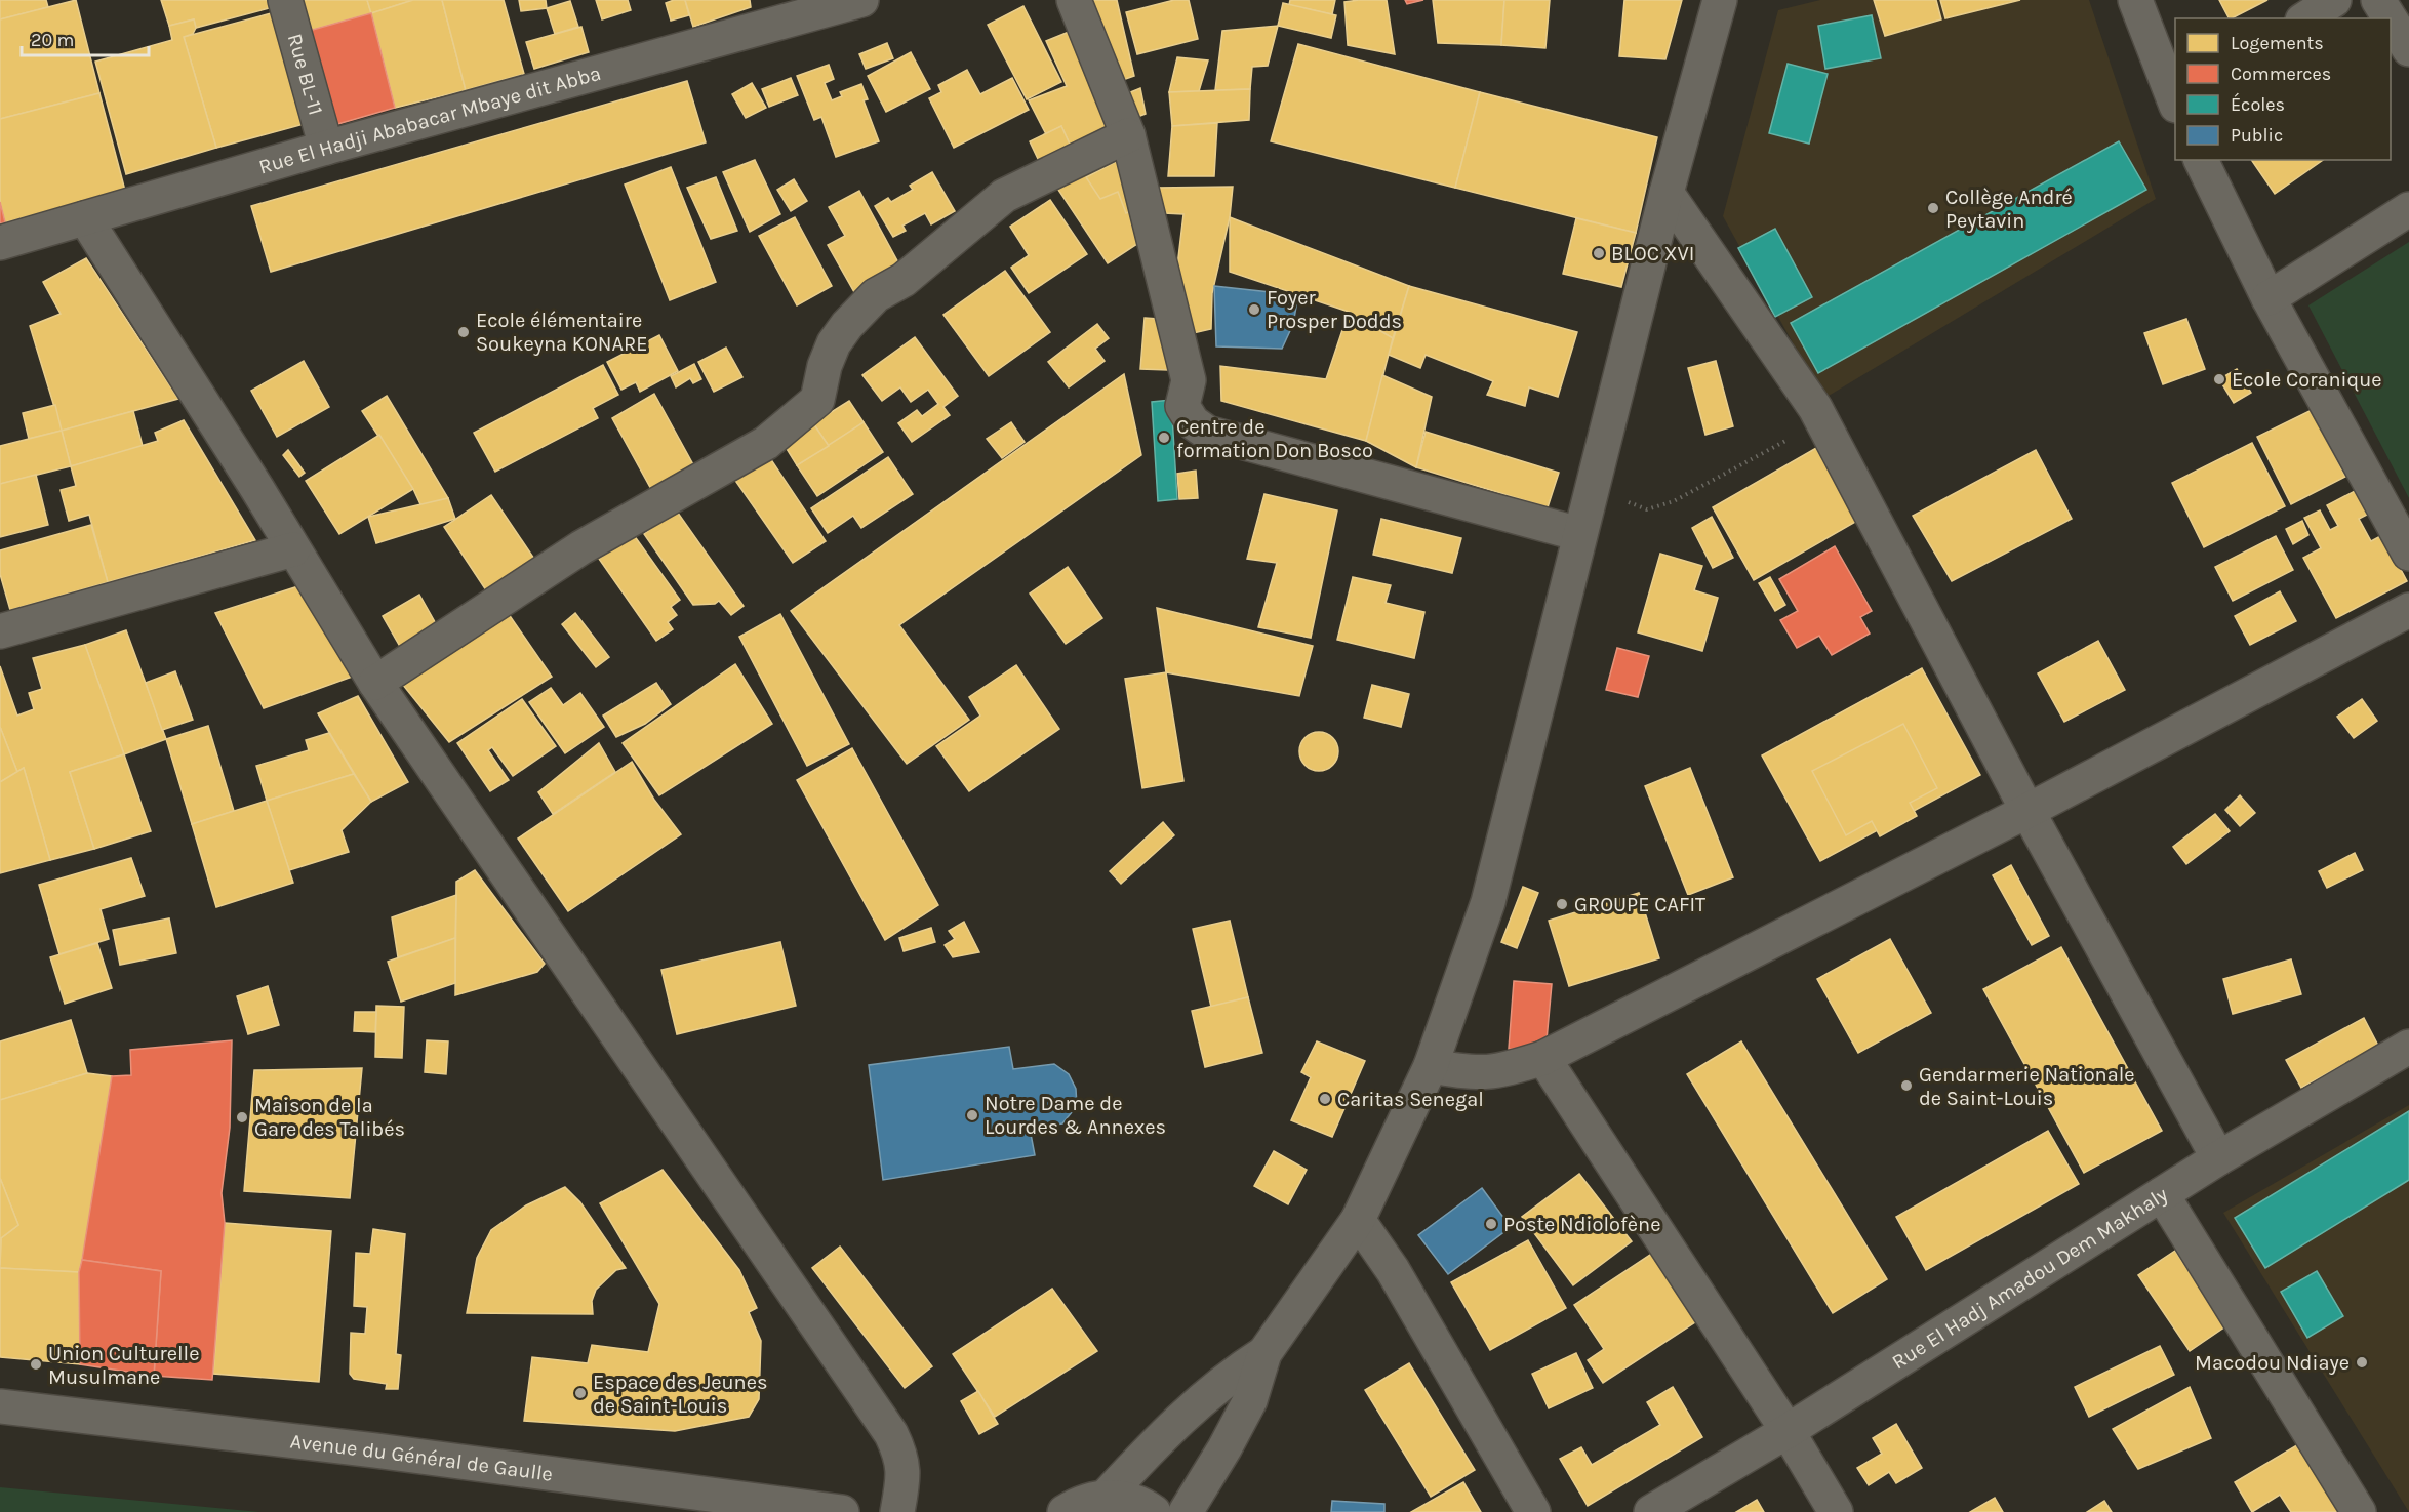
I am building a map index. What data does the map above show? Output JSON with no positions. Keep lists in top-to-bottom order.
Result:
{
  "streets": {
    "street": [
      "Rue BL-11",
      "Rue El Hadji Ababacar Mbaye dit Abba",
      "Rue El Hadj Amadou Dem Makhaly",
      "Avenue du Général de Gaulle"
    ]
  },
  "crossings": [
    ["Rue BL-11", "Rue El Hadji Ababacar Mbaye dit Abba"]
  ],
  "places": [
    "Collège André Peytavin",
    "BLOC XVI",
    "Foyer Prosper Dodds",
    "Ecole élémentaire Soukeyna KONARE",
    "Ecole Coranique",
    "Centre de formation Don Bosco",
    "GROUPE CAFIT",
    "Gendarmerie Nationale de Saint-Louis",
    "Caritas Senegal",
    "Notre Dame de Lourdes & Annexes",
    "Maison de la Gare des Talibés",
    "Poste Ndiolofène",
    "Macodou Ndiaye",
    "Union Culturelle Musulmane",
    "Espace des Jeunes de Saint-Louis"
  ],
  "legend": [
    "Logements",
    "Commerces",
    "Écoles",
    "Public"
  ],
  "scale_bar": "20 m"
}
